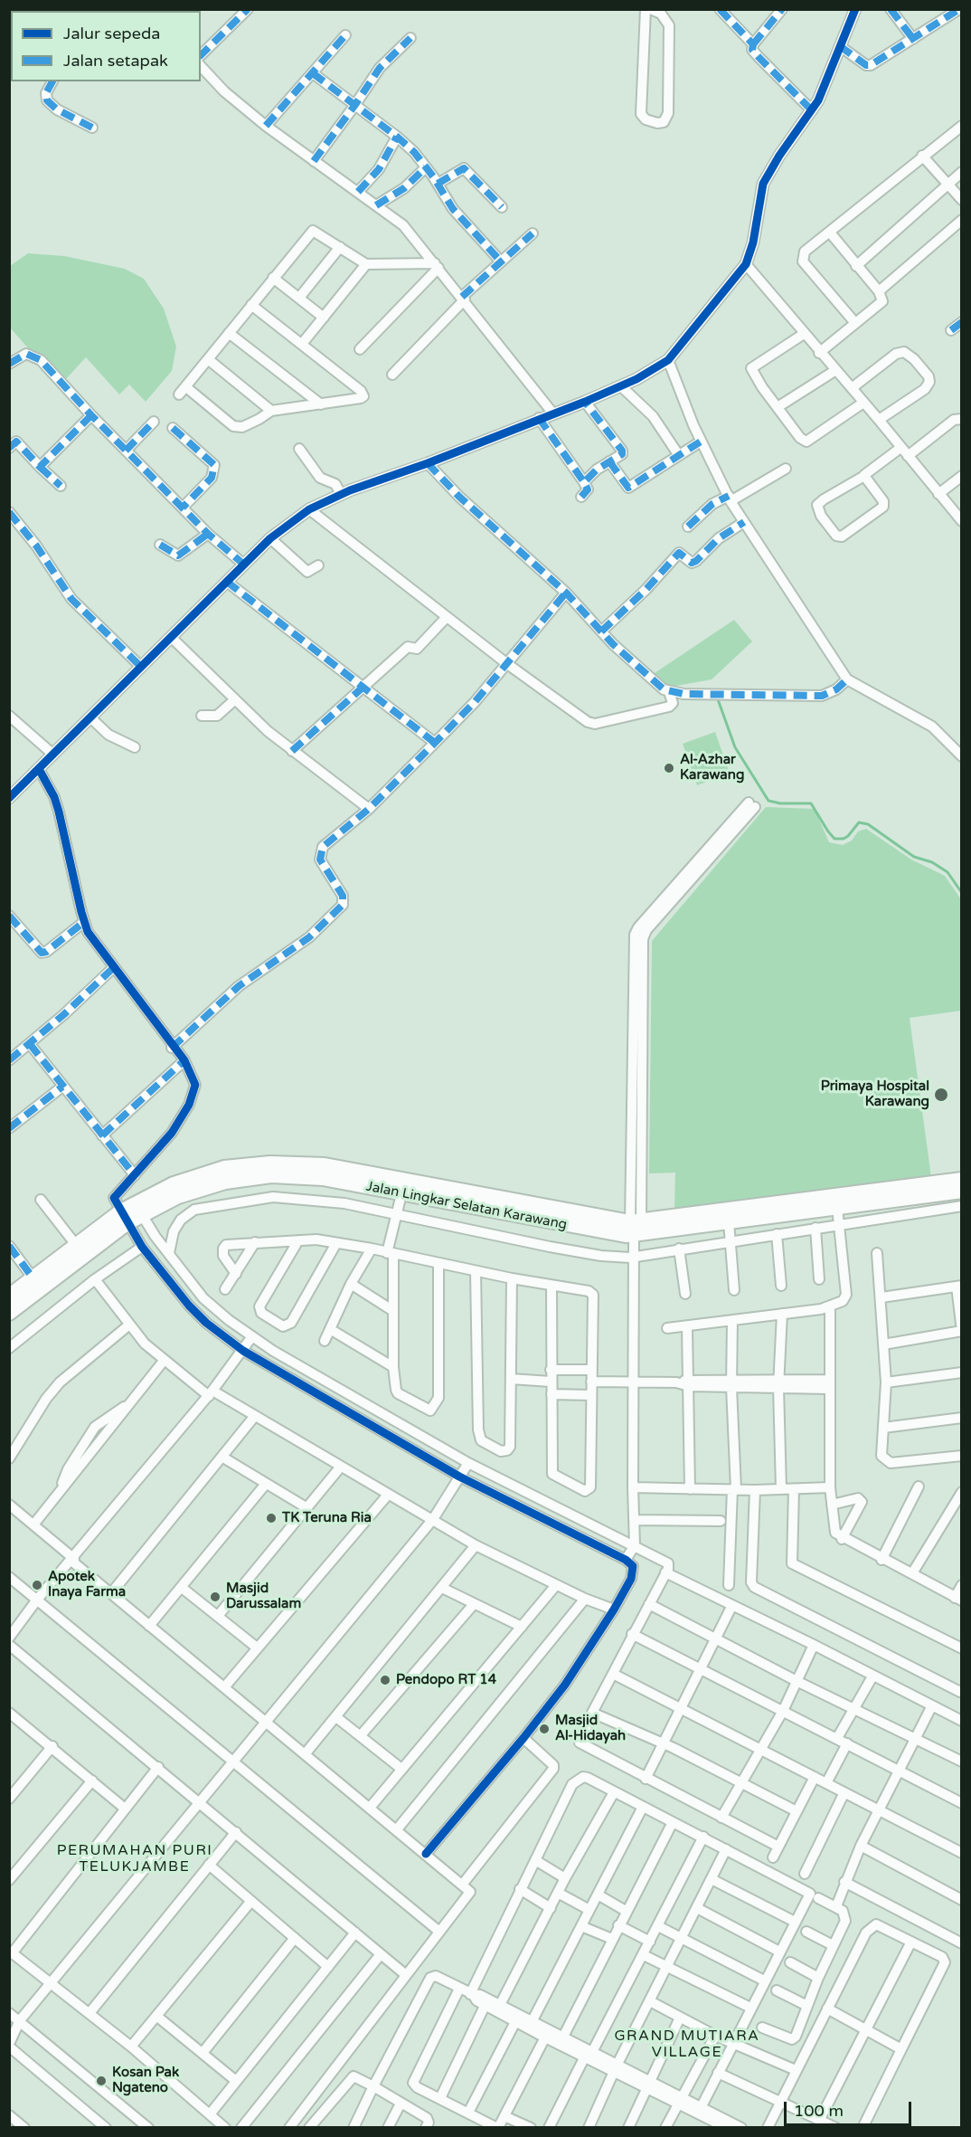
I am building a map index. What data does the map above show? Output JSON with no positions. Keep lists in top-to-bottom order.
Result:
{
  "streets": {
    "main road": ["Jalan Lingkar Selatan Karawang"]
  },
  "districts": ["PERUMAHAN PURI TELUKJAMBE", "GRAND MUTIARA VILLAGE"],
  "places": [
    "Al-Azhar Karawang",
    "Primaya Hospital Karawang",
    "TK Teruna Ria",
    "Apotek Inaya Farma",
    "Masjid Darussalam",
    "Pendopo RT 14",
    "Masjid Al-Hidayah",
    "Kosan Pak Ngateno"
  ],
  "legend": ["Jalur sepeda", "Jalan setapak"],
  "scale_bar": "100 m"
}
